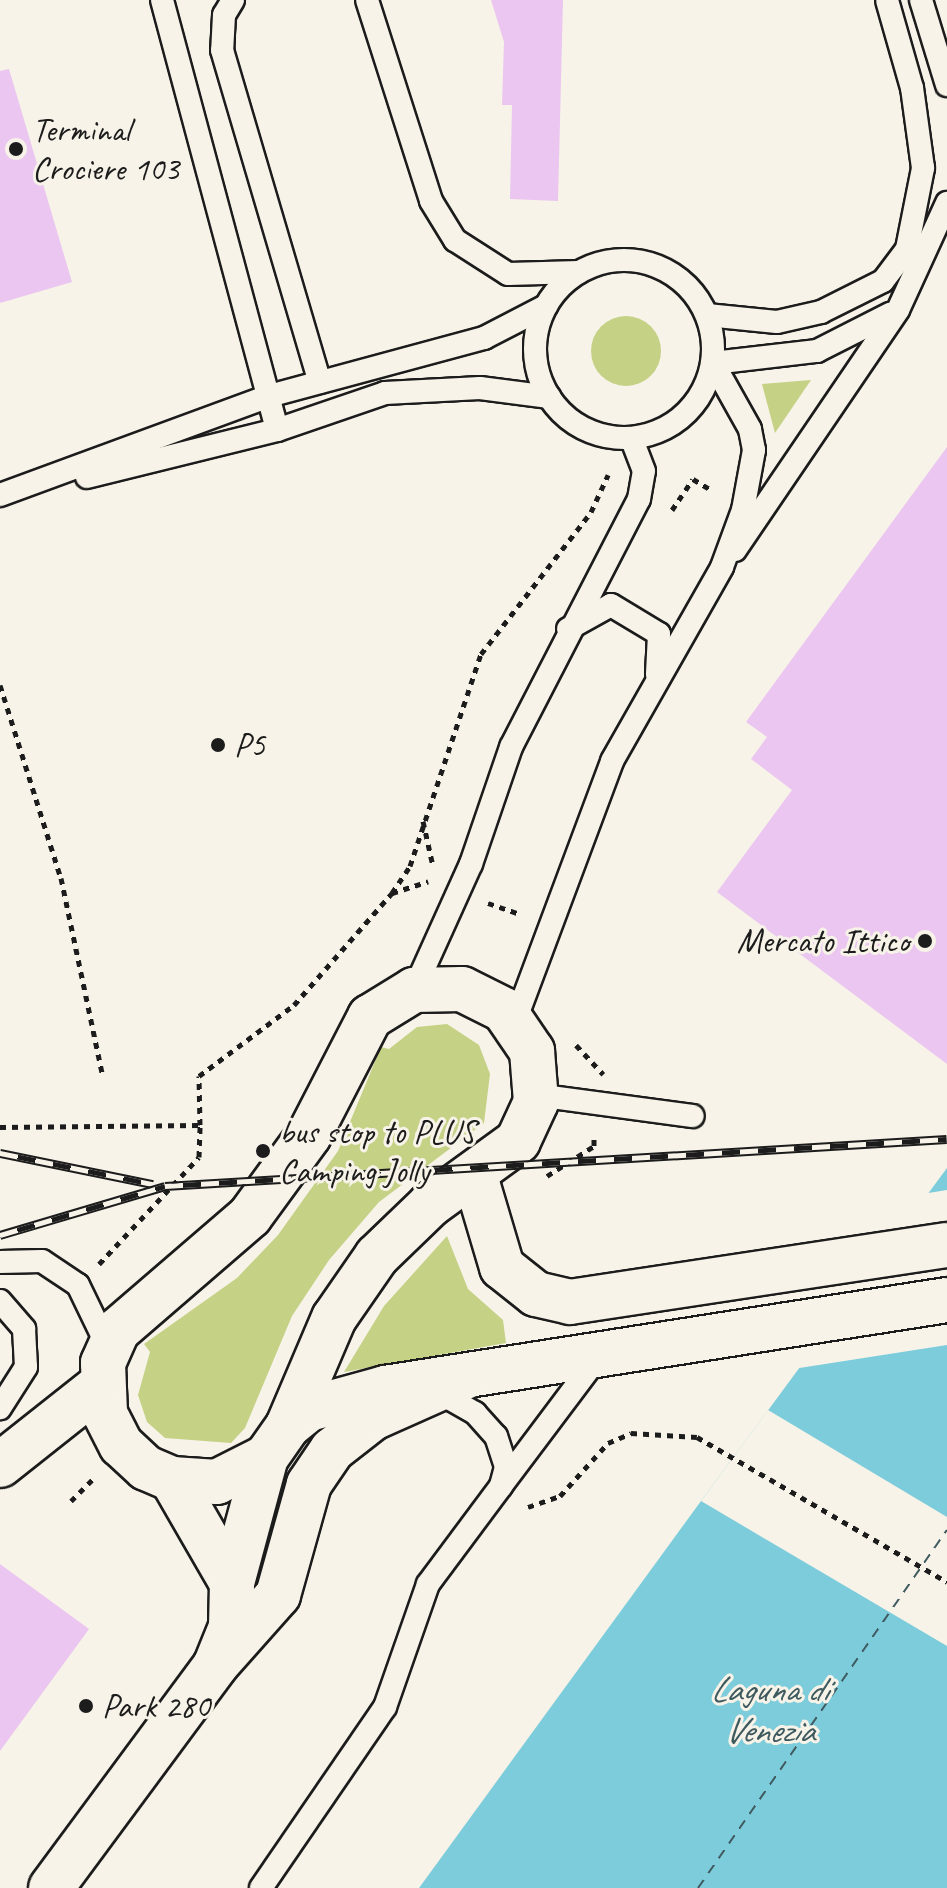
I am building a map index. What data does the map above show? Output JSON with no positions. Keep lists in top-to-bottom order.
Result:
{
  "water": ["Laguna di Venezia"],
  "places": [
    "Terminal Crociere 103",
    "P5",
    "Mercato Ittico",
    "bus stop to PLUS Camping Jolly",
    "Park 280"
  ]
}
